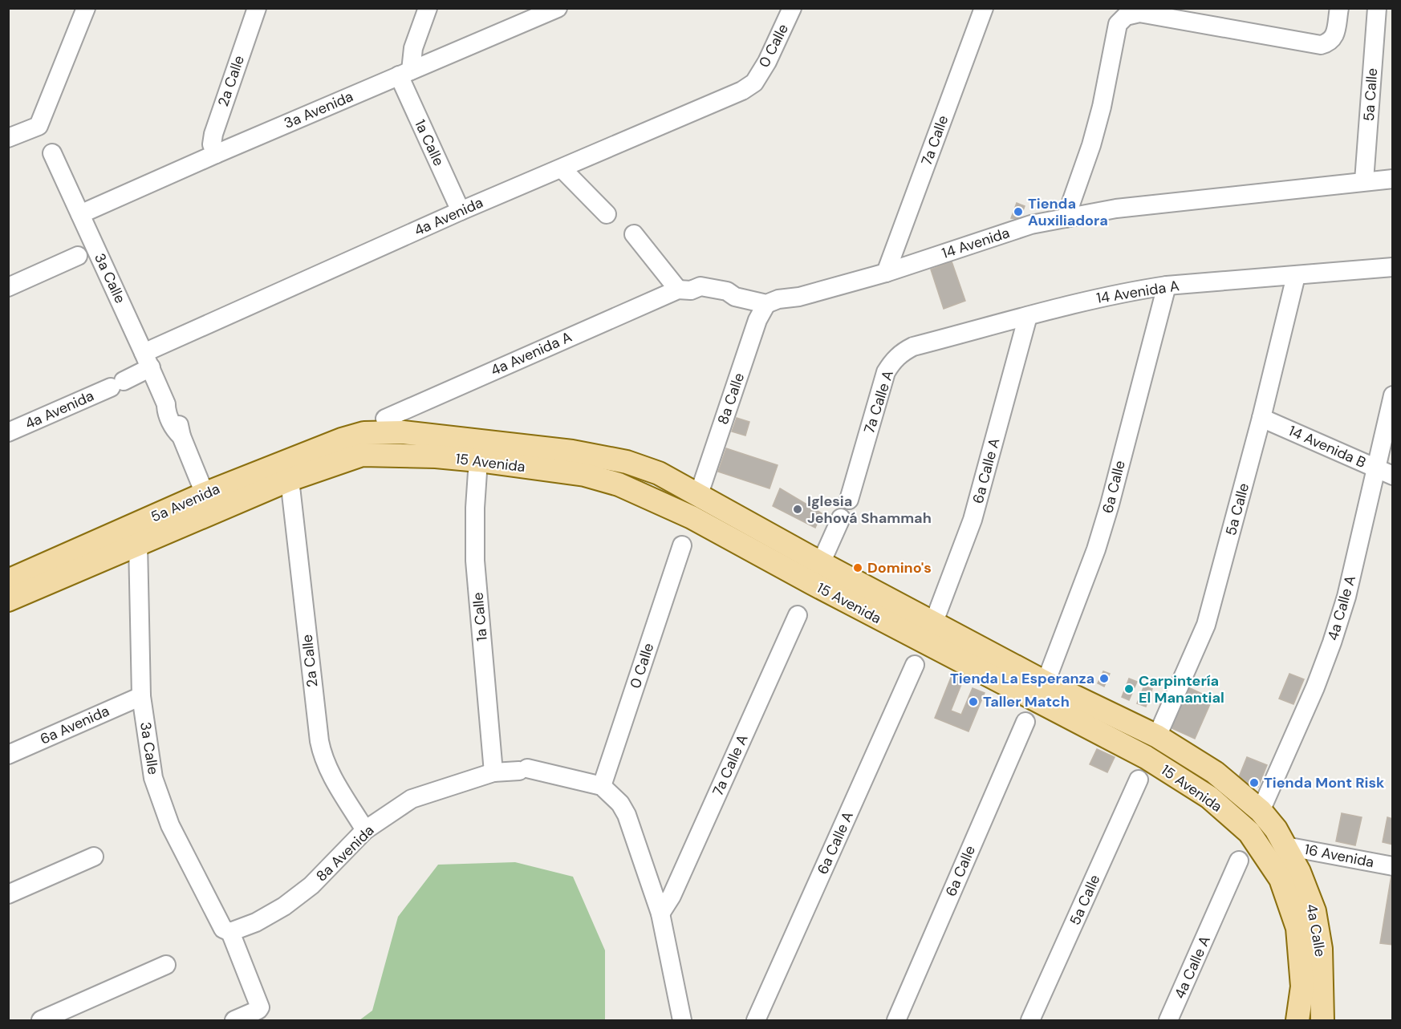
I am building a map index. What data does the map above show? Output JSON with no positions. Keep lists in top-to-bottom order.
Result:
{
  "streets": {
    "main road": ["15 Avenida", "5a Avenida", "4a Calle"],
    "street": [
      "0 Calle",
      "2a Calle",
      "5a Calle",
      "3a Avenida",
      "7a Calle",
      "1a Calle",
      "4a Avenida",
      "14 Avenida",
      "3a Calle",
      "14 Avenida A",
      "4a Avenida A",
      "8a Calle",
      "7a Calle A",
      "14 Avenida B",
      "6a Calle A",
      "6a Calle",
      "4a Calle A",
      "6a Avenida",
      "8a Avenida",
      "16 Avenida"
    ]
  },
  "crossings": [
    ["0 Calle", "4a Avenida"],
    ["0 Calle", "8a Avenida"],
    ["2a Calle", "3a Avenida"],
    ["2a Calle", "5a Avenida"],
    ["2a Calle", "8a Avenida"],
    ["5a Calle", "14 Avenida"],
    ["5a Calle", "14 Avenida A"],
    ["5a Calle", "14 Avenida B"],
    ["5a Calle", "15 Avenida"],
    ["3a Avenida", "1a Calle"],
    ["3a Avenida", "3a Calle"],
    ["7a Calle", "14 Avenida"],
    ["1a Calle", "4a Avenida"],
    ["1a Calle", "15 Avenida"],
    ["1a Calle", "8a Avenida"],
    ["4a Avenida", "3a Calle"],
    ["14 Avenida", "4a Avenida A"],
    ["14 Avenida", "8a Calle"],
    ["3a Calle", "5a Avenida"],
    ["3a Calle", "6a Avenida"],
    ["3a Calle", "8a Avenida"],
    ["14 Avenida A", "7a Calle A"],
    ["14 Avenida A", "6a Calle A"],
    ["14 Avenida A", "6a Calle"],
    ["8a Calle", "15 Avenida"],
    ["14 Avenida B", "4a Calle A"],
    ["15 Avenida", "6a Calle A"],
    ["15 Avenida", "6a Calle"],
    ["15 Avenida", "5a Avenida"],
    ["15 Avenida", "4a Calle A"],
    ["15 Avenida", "16 Avenida"],
    ["15 Avenida", "4a Calle"],
    ["16 Avenida", "4a Calle"]
  ],
  "places": [
    "Tienda Auxiliadora",
    "Iglesia Jehová Shammah",
    "Domino's",
    "Tienda La Esperanza",
    "Carpintería El Manantial",
    "Taller Match",
    "Tienda Mont Risk"
  ]
}
